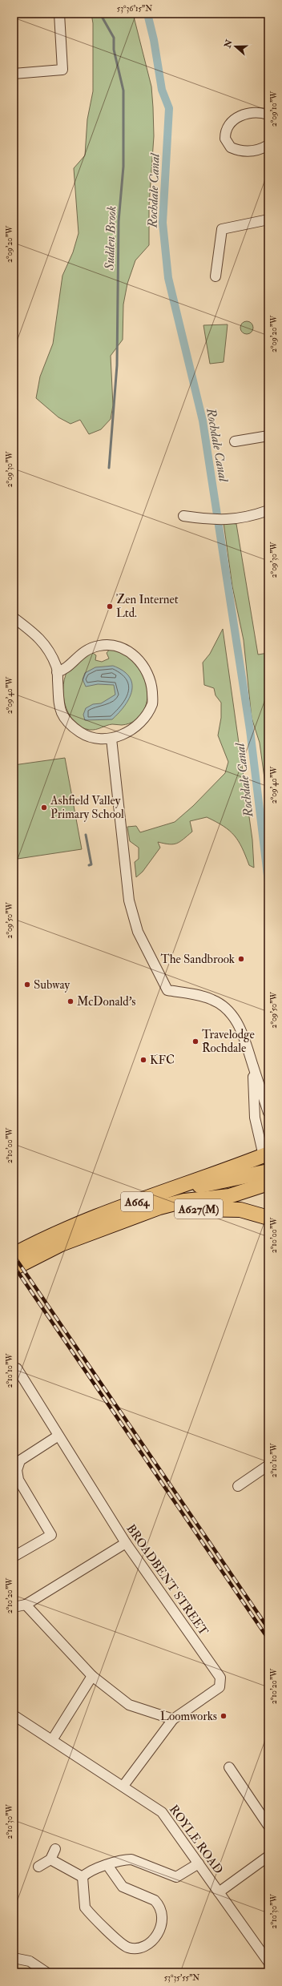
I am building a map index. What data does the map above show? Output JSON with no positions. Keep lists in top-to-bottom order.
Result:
{
  "streets": {
    "highway": ["A664", "A627(M)"],
    "street": ["BROADBENT STREET", "ROYLE ROAD"]
  },
  "crossings": [
    ["A664", "A627(M)"],
    ["BROADBENT STREET", "ROYLE ROAD"]
  ],
  "water": ["Rochdale Canal", "Sudden Brook"],
  "places": [
    "Zen Internet Ltd.",
    "Ashfield Valley Primary School",
    "The Sandbrook",
    "Subway",
    "McDonald's",
    "Travelodge Rochdale",
    "KFC",
    "Loomworks"
  ],
  "north": "left",
  "coordinates": [
    "53°36'15\"N",
    "2°09'10\"W",
    "2°09'20\"W",
    "2°09'30\"W",
    "2°09'40\"W",
    "2°09'50\"W",
    "2°10'00\"W",
    "2°10'10\"W",
    "2°10'20\"W",
    "2°10'30\"W",
    "53°35'55\"N"
  ]
}
